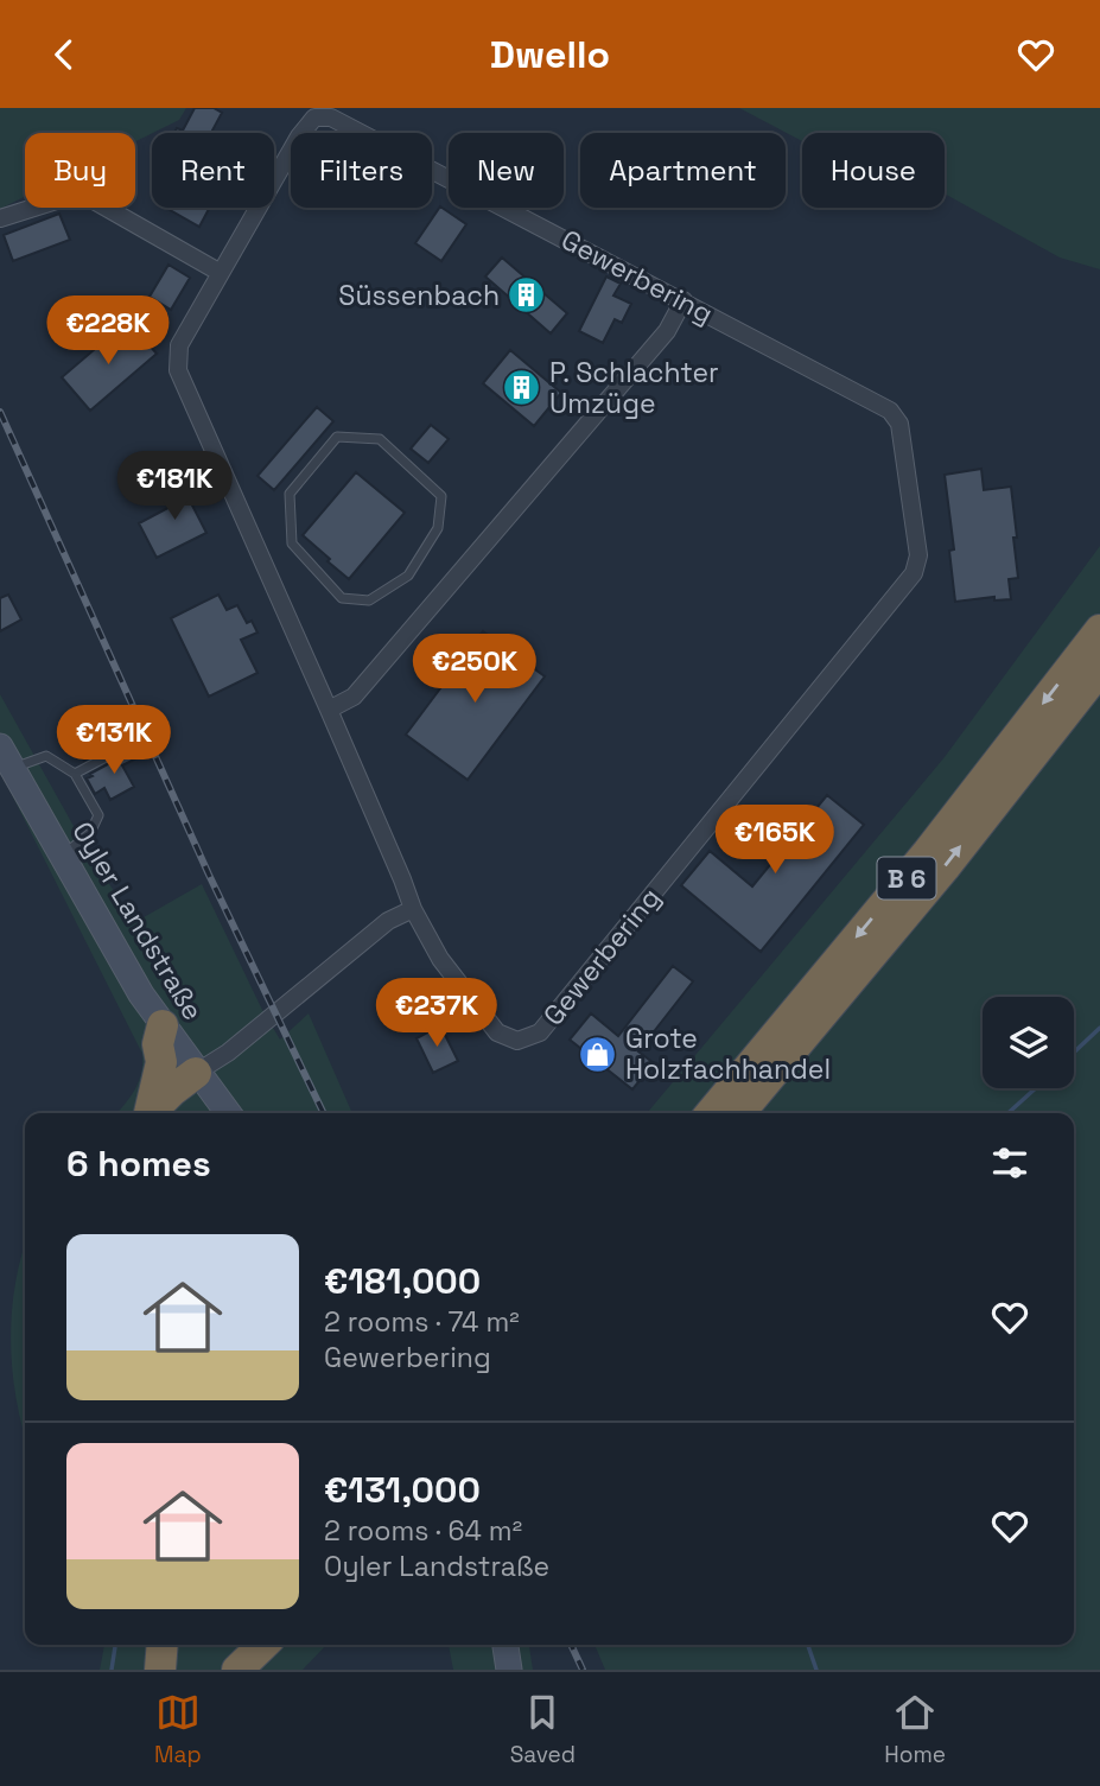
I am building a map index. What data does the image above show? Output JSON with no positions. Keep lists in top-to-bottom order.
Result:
{
  "streets": {
    "highway": ["B 6"],
    "main road": ["Oyler Landstraße"],
    "street": ["Gewerbering"]
  },
  "places": {
    "building": ["Süssenbach", "P. Schlachter Umzüge"],
    "shop": ["Grote Holzfachhandel"]
  },
  "page": {
    "header": "Dwello",
    "chip": [
      "Buy",
      "Rent",
      "Filters",
      "New",
      "Apartment",
      "House"
    ],
    "price": [
      "€228K",
      "€181K",
      "€250K",
      "€131K",
      "€165K",
      "€237K"
    ],
    "heading": "6 homes",
    "list": [
      {
        "name": "€181,000",
        "note": "2 rooms · 74 m² · Gewerbering"
      },
      {
        "name": "€131,000",
        "note": "2 rooms · 64 m² · Oyler Landstraße"
      }
    ],
    "tabs": ["Map", "Saved", "Home"]
  }
}
